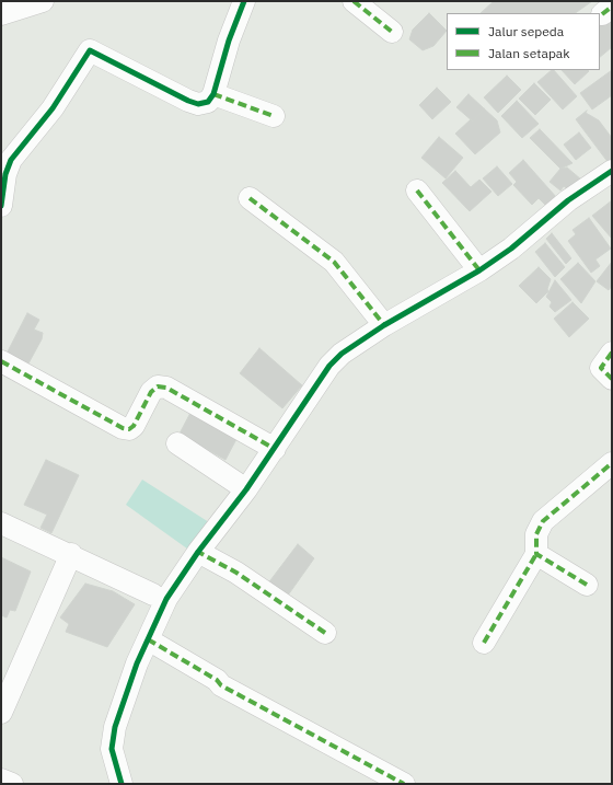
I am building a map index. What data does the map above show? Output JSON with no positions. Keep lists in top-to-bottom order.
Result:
{
  "legend": ["Jalur sepeda", "Jalan setapak"]
}
